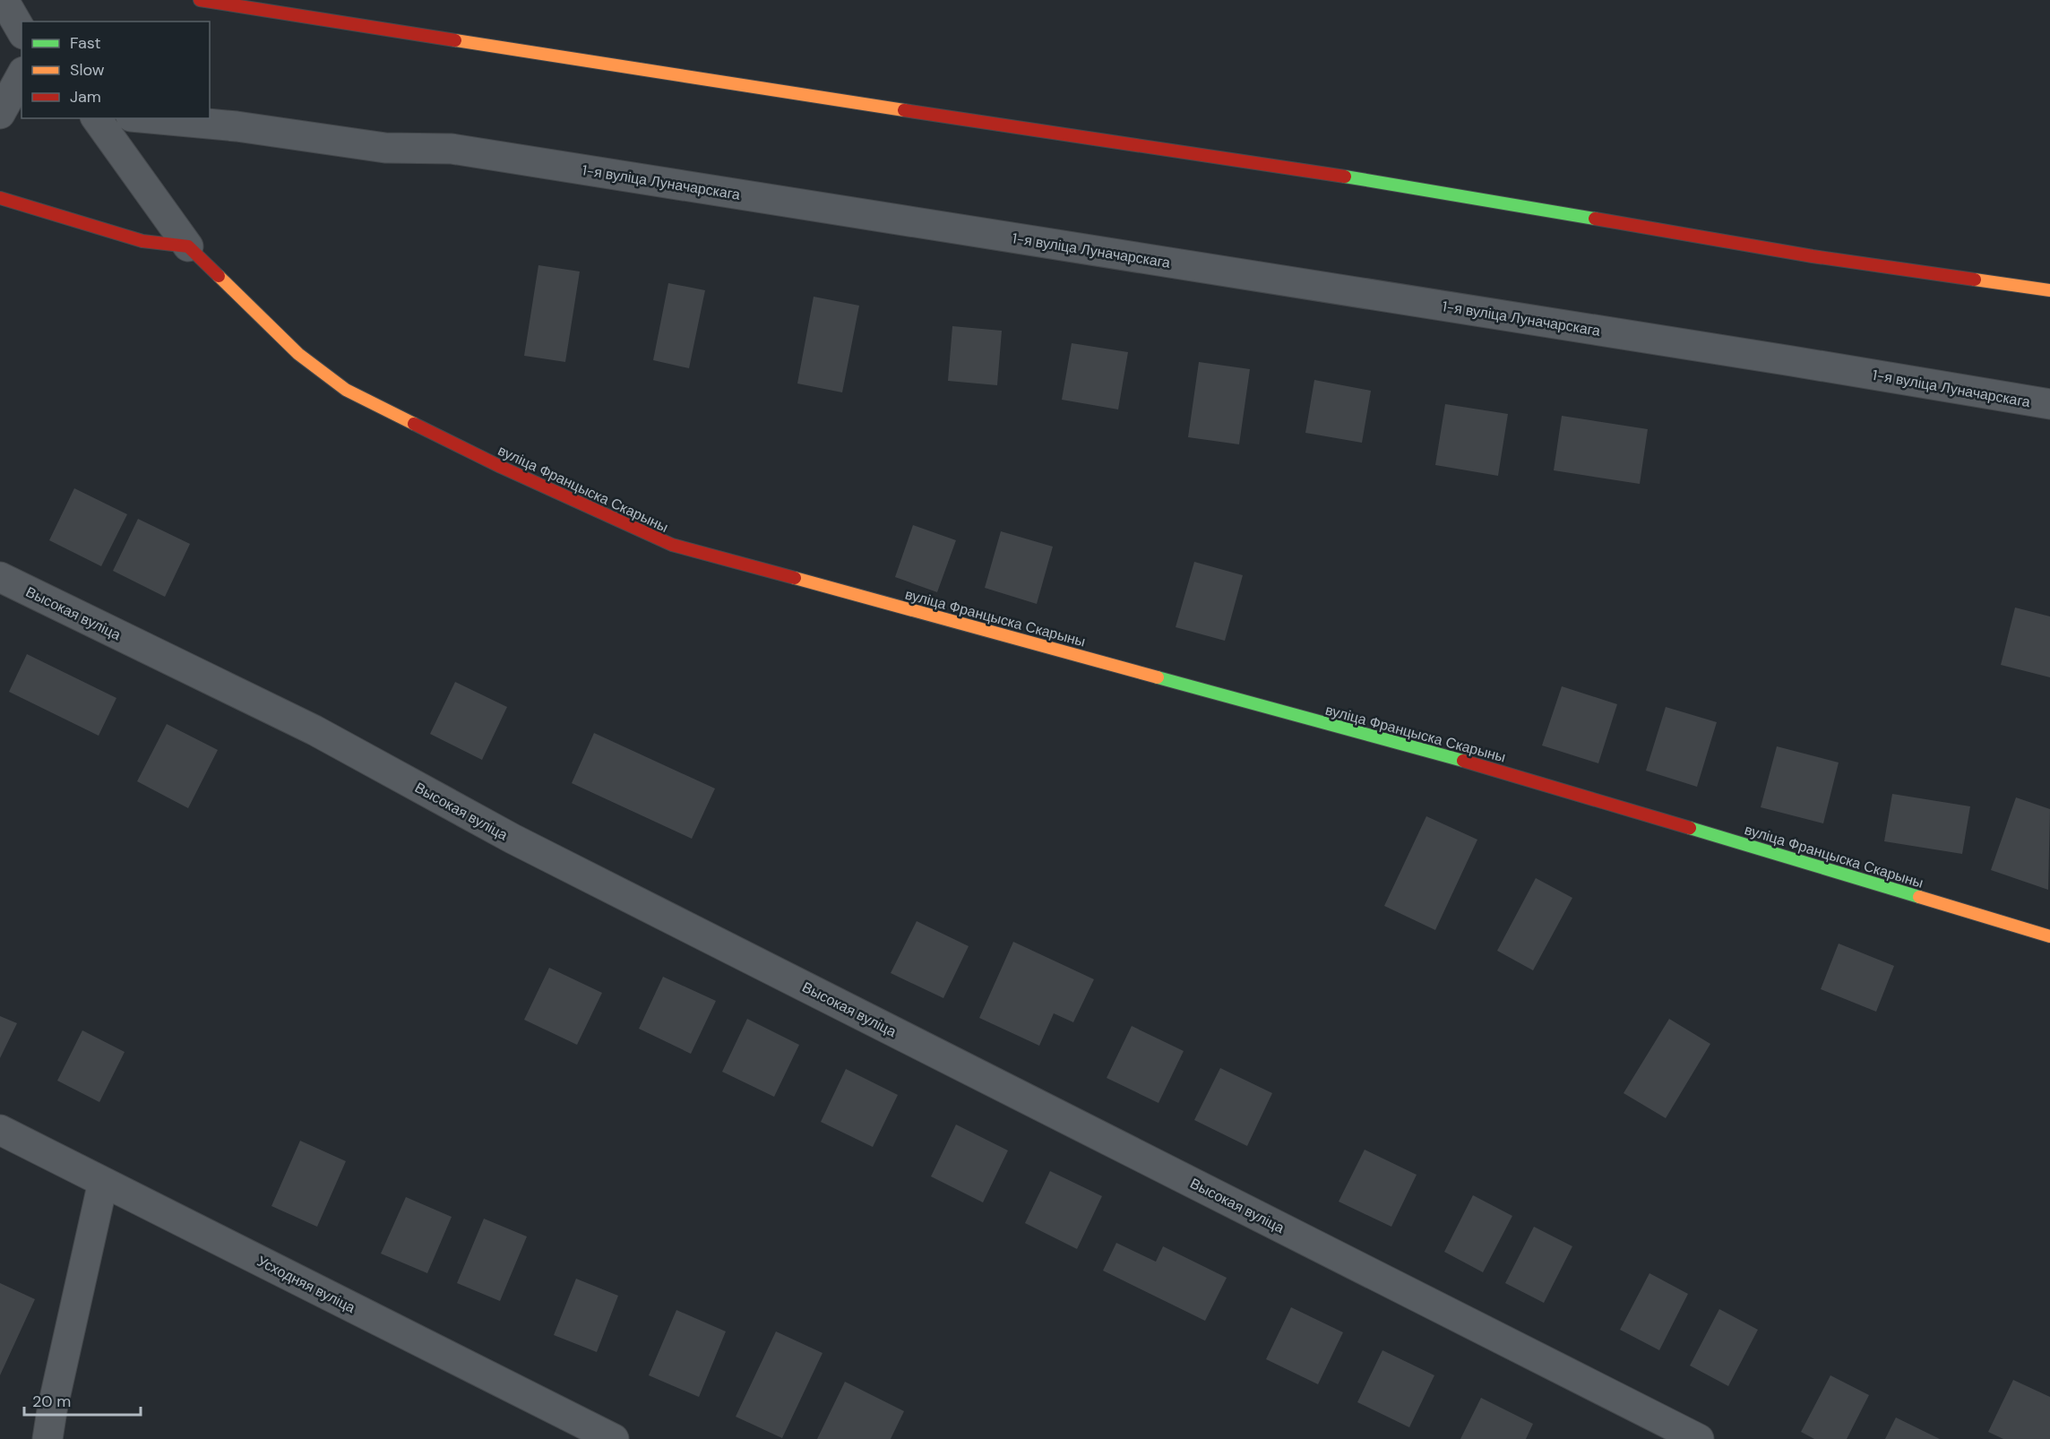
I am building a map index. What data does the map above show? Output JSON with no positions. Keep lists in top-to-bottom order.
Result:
{
  "streets": {
    "street": [
      "1-я вуліца Луначарскага",
      "вуліца Францыска Скарыны",
      "Высокая вуліца",
      "Усходняя вуліца"
    ]
  },
  "legend": ["Fast", "Slow", "Jam"],
  "scale_bar": "20 m"
}
